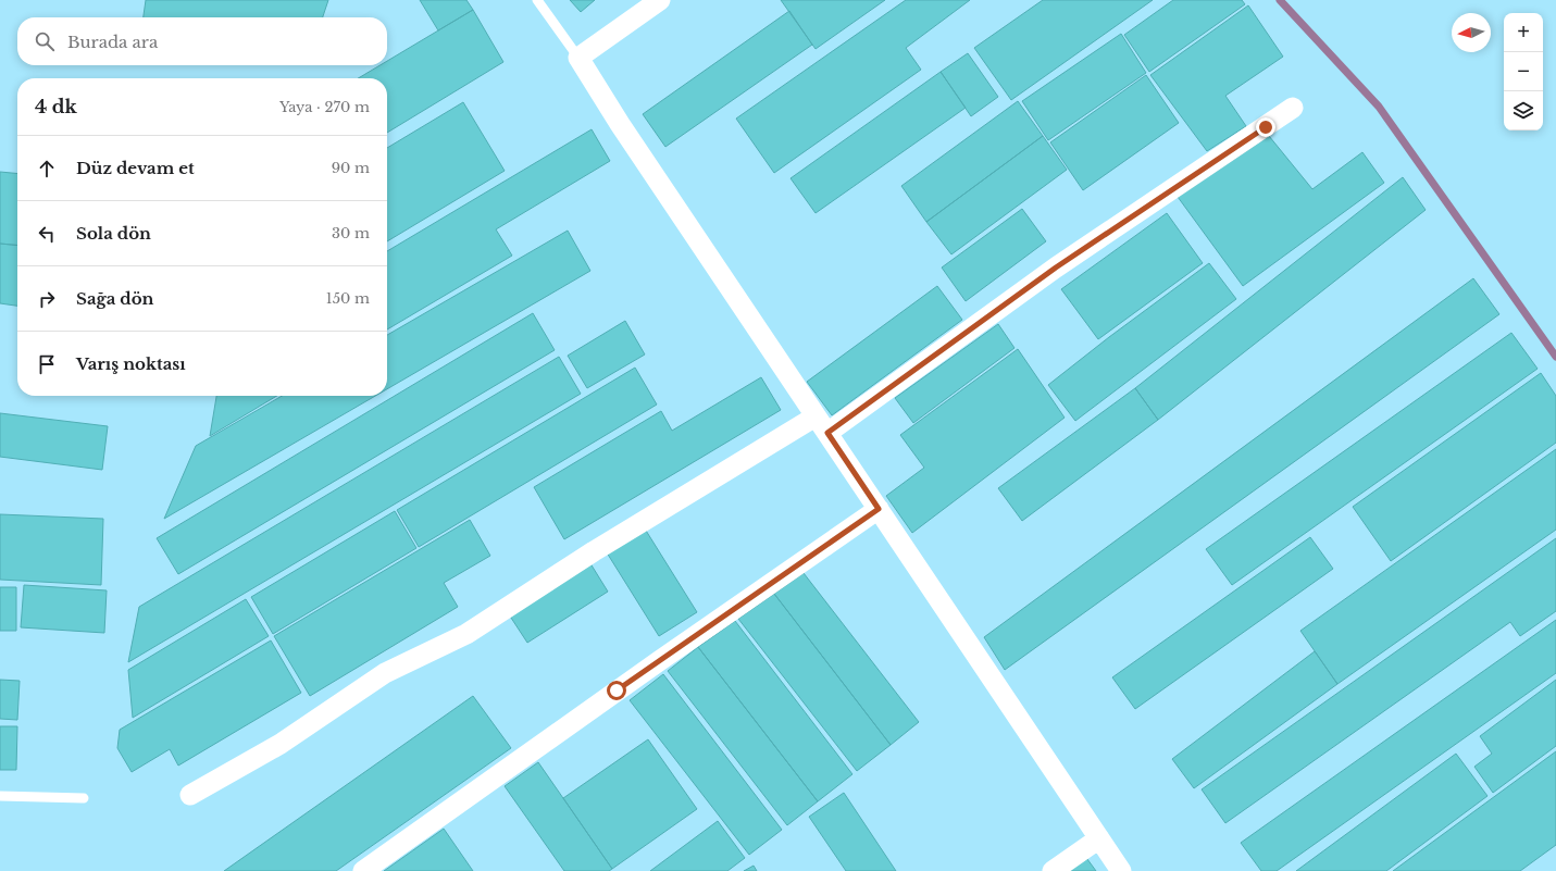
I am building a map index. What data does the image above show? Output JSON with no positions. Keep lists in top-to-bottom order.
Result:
{
  "north": "left",
  "page": {
    "map_buttons": ["+", "−"],
    "search": "Burada ara",
    "heading": ["4 dk", "Yaya · 270 m"],
    "list": [
      ["Düz devam et", "90 m"],
      ["Sola dön", "30 m"],
      ["Sağa dön", "150 m"],
      "Varış noktası"
    ]
  }
}
